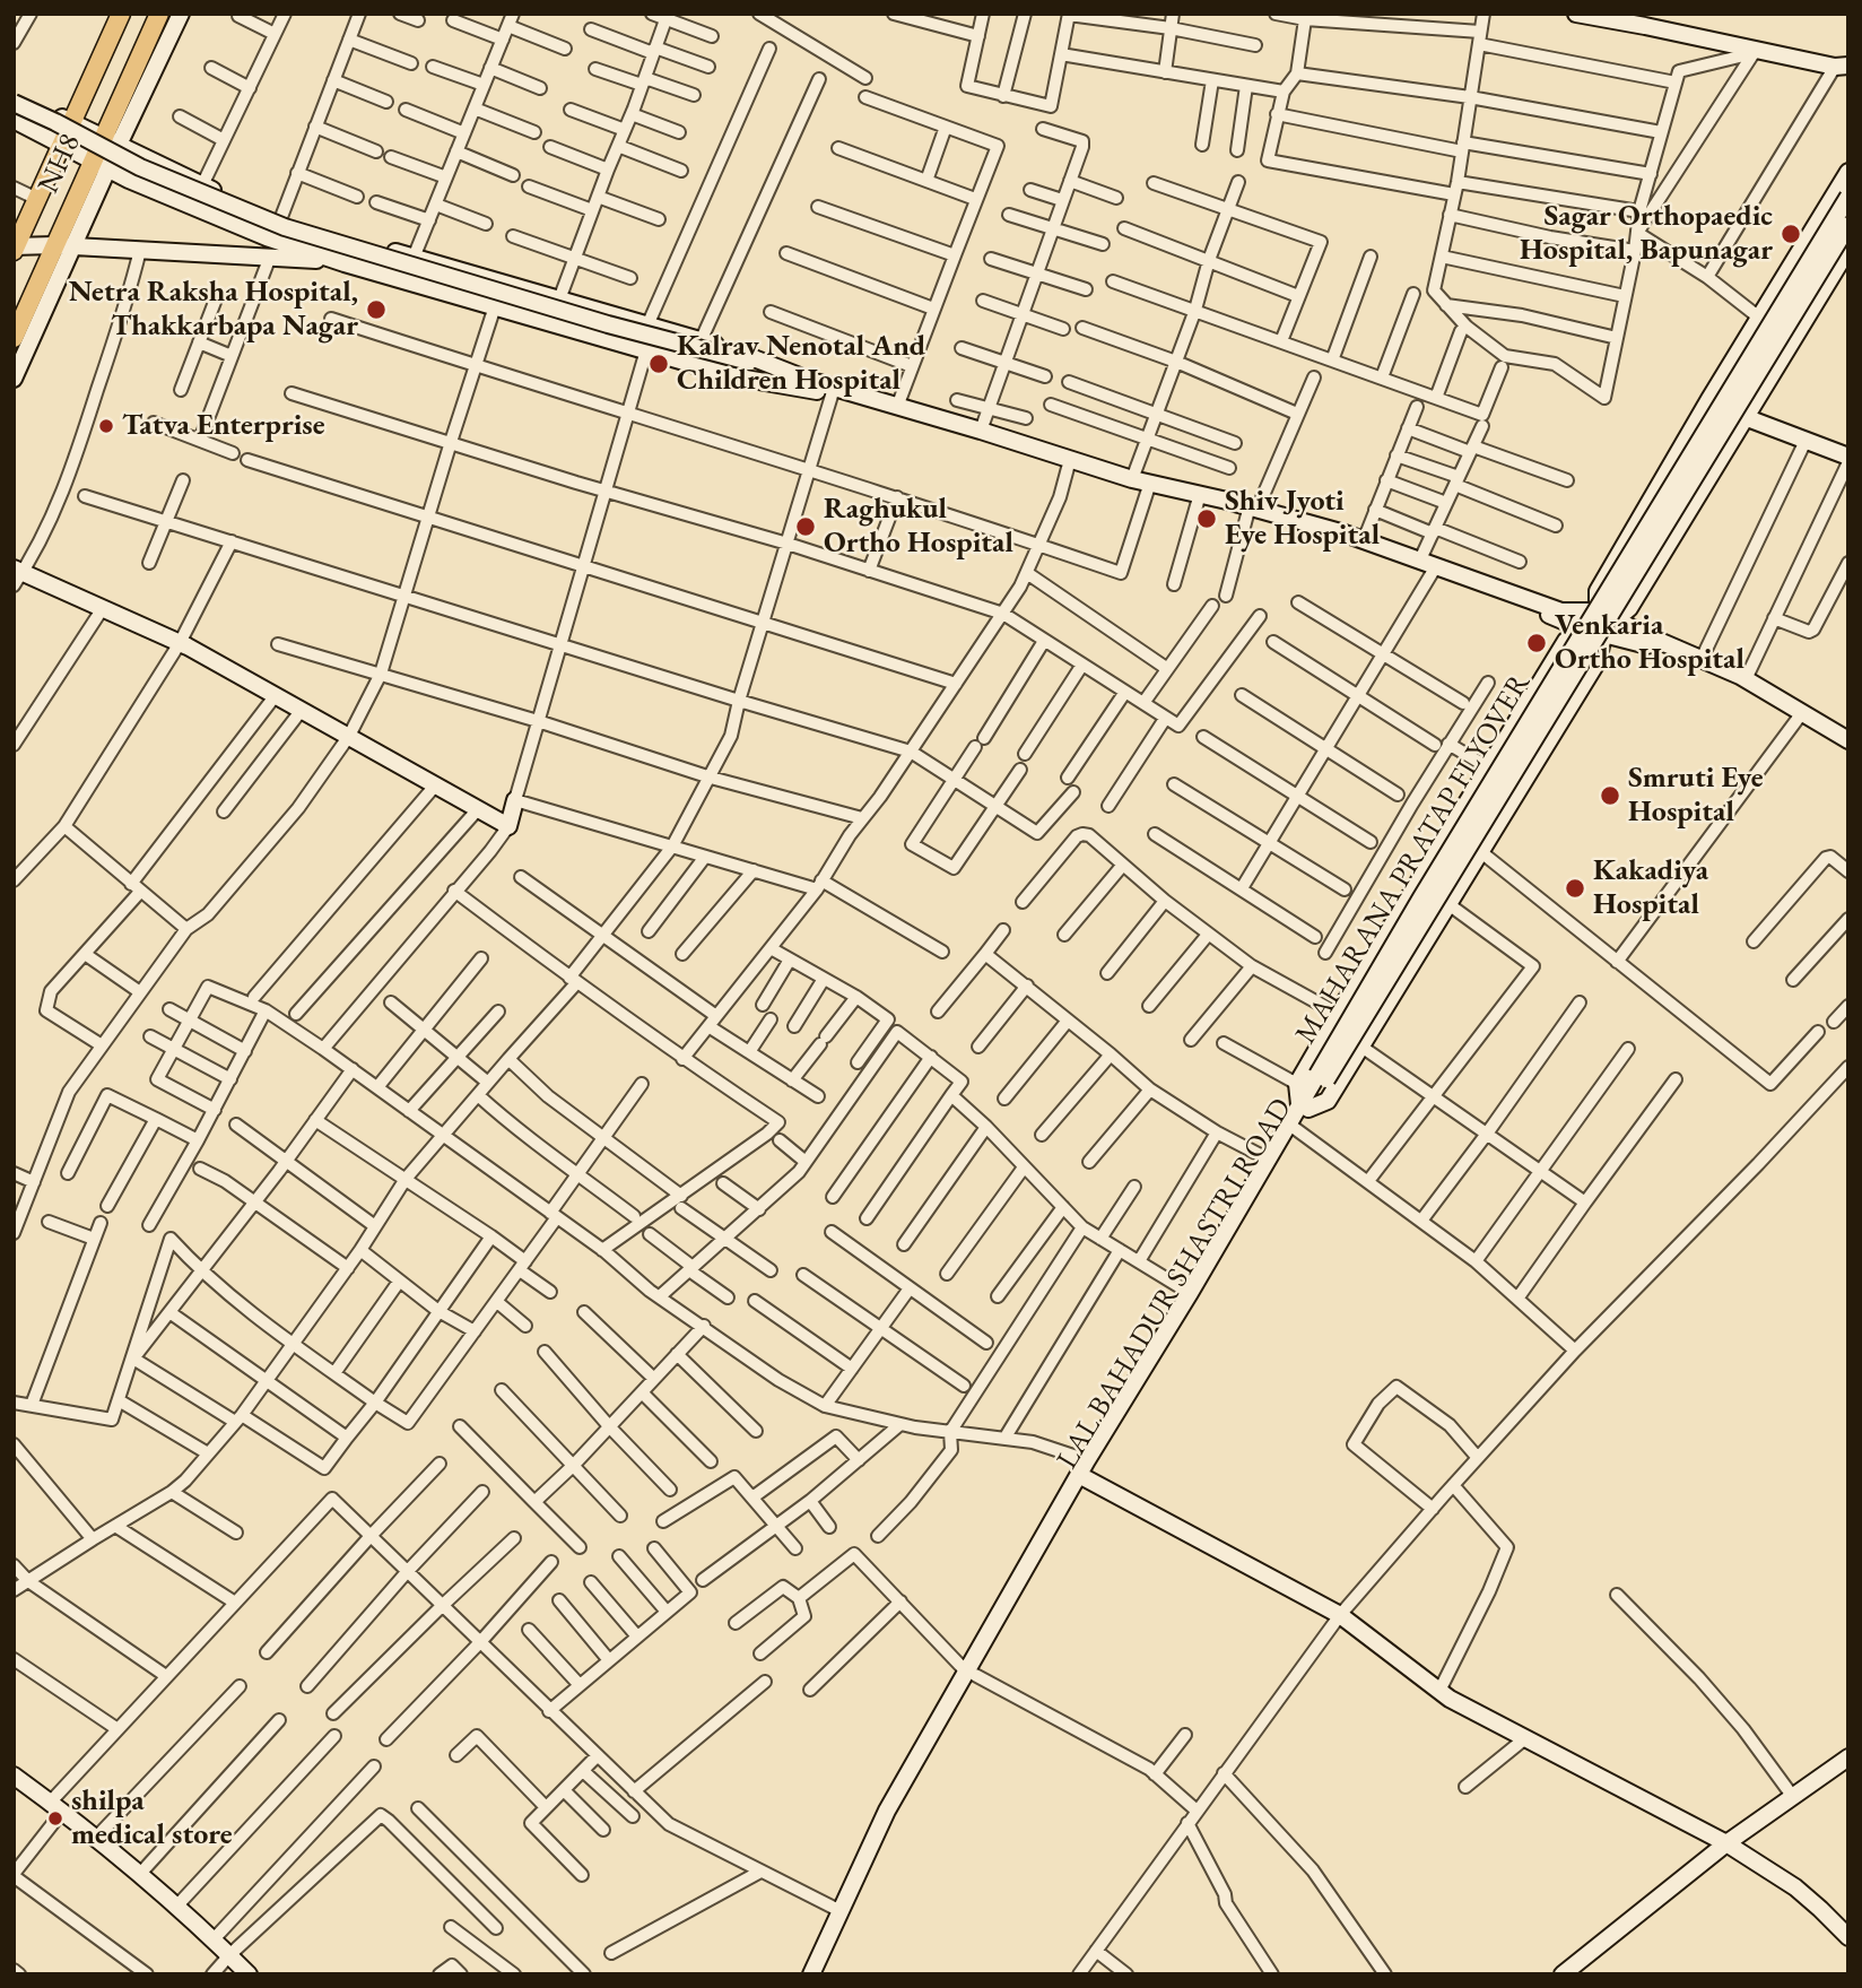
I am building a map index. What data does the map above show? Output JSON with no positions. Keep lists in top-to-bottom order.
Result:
{
  "streets": {
    "main road": ["NH8", "MAHARANA PRATAP FLYOVER", "LAL BAHADUR SHASTRI ROAD"]
  },
  "crossings": [
    ["MAHARANA PRATAP FLYOVER", "LAL BAHADUR SHASTRI ROAD"]
  ],
  "places": [
    "Sagar Orthopaedic Hospital, Bapunagar",
    "Netra Raksha Hospital, Thakkarbapa Nagar",
    "Kalrav Nenotal And Children Hospital",
    "Tatva Enterprise",
    "Shiv Jyoti Eye Hospital",
    "Raghukul Ortho Hospital",
    "Venkaria Ortho Hospital",
    "Smruti Eye Hospital",
    "Kakadiya Hospital",
    "shilpa medical store"
  ]
}
